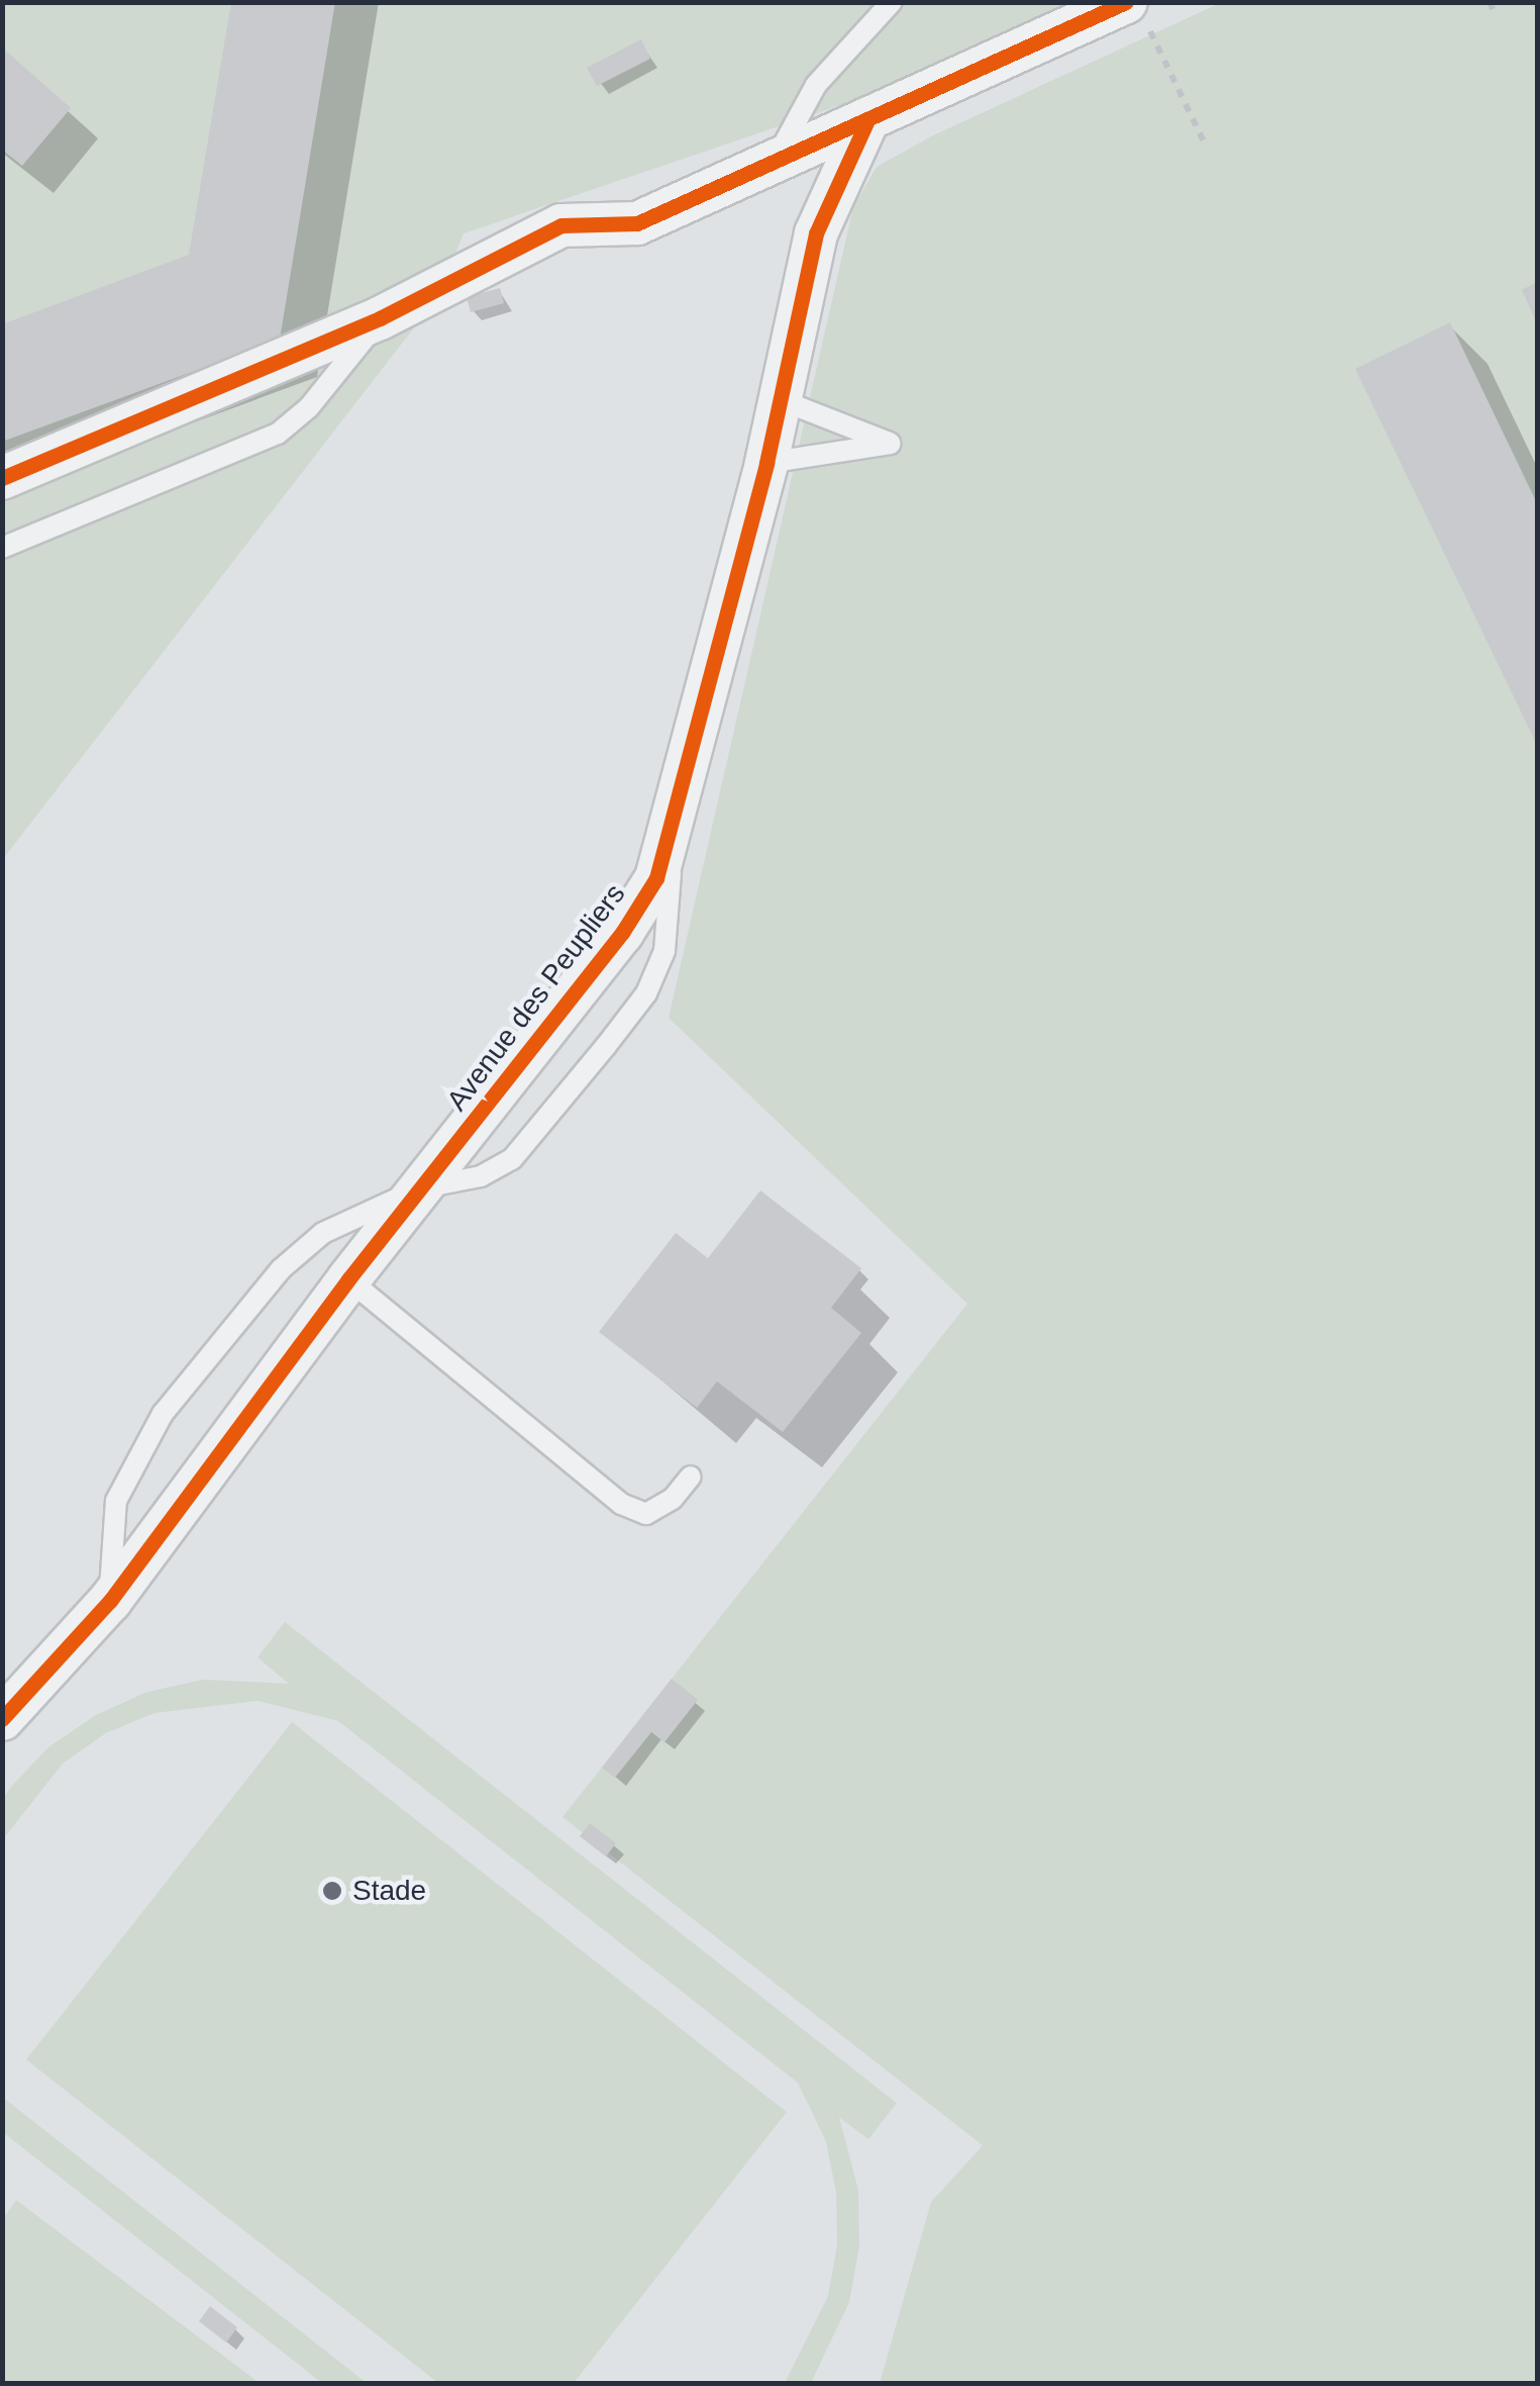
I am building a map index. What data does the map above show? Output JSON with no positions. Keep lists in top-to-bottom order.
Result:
{
  "streets": {
    "street": ["Avenue des Peupliers"]
  },
  "places": ["Stade"]
}
